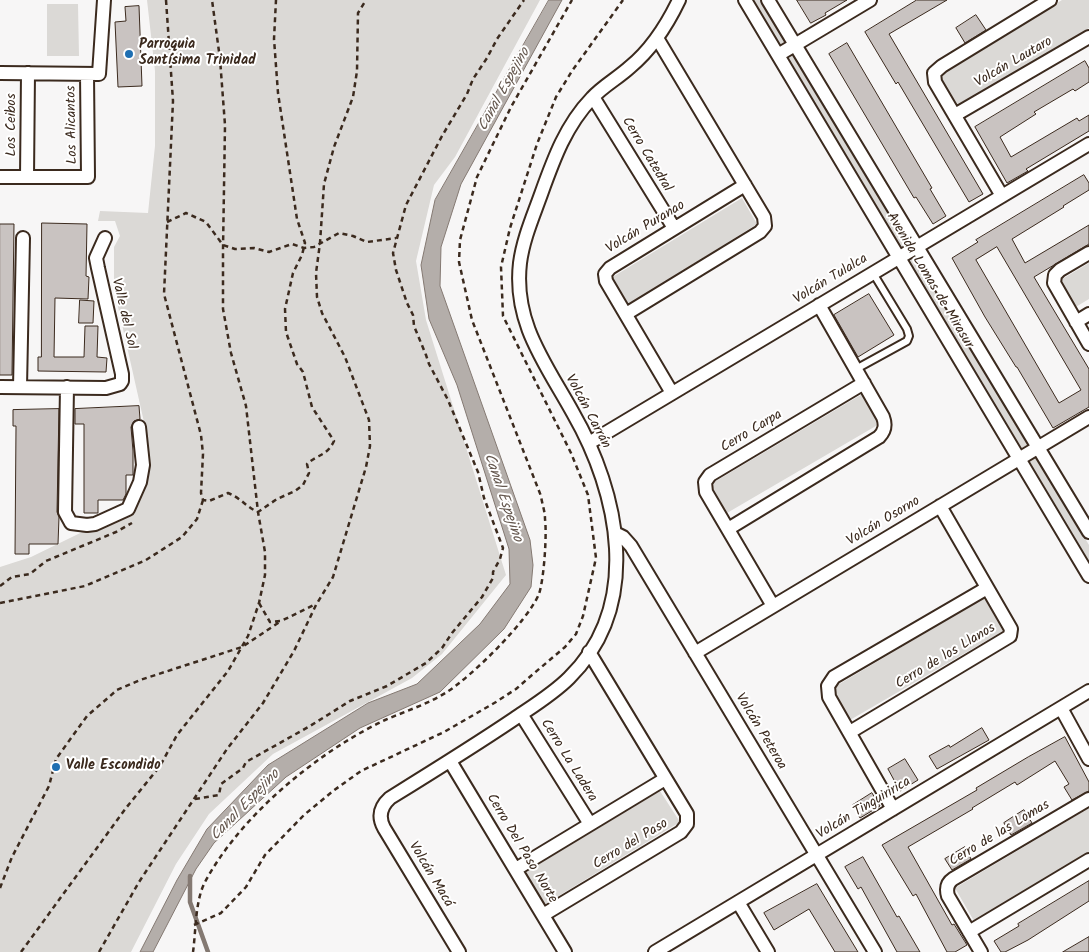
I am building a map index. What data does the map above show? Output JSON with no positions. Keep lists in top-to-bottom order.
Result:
{
  "streets": {
    "street": [
      "Volcán Lautaro",
      "Los Ceibos",
      "Los Alicantos",
      "Cerro Catedral",
      "Volcán Puranao",
      "Volcán Tulalca",
      "Avenida Lomas de Mirasur",
      "Valle del Sol",
      "Volcán Carrán",
      "Cerro Carpa",
      "Volcán Osorno",
      "Cerro de los Llanos",
      "Volcán Peteroa",
      "Cerro La Ladera",
      "Volcán Tinguiririca",
      "Cerro de las Lomas",
      "Cerro del Paso",
      "Cerro Del Paso Norte",
      "Volcán Macá"
    ]
  },
  "crossings": [
    ["Los Ceibos", "Los Alicantos"],
    ["Cerro Catedral", "Volcán Puranao"],
    ["Cerro Catedral", "Volcán Carrán"],
    ["Volcán Puranao", "Volcán Tulalca"],
    ["Volcán Tulalca", "Avenida Lomas de Mirasur"],
    ["Volcán Tulalca", "Volcán Carrán"],
    ["Avenida Lomas de Mirasur", "Volcán Osorno"],
    ["Volcán Carrán", "Volcán Peteroa"],
    ["Volcán Carrán", "Cerro La Ladera"],
    ["Volcán Carrán", "Cerro del Paso"],
    ["Volcán Carrán", "Cerro Del Paso Norte"],
    ["Volcán Carrán", "Volcán Macá"],
    ["Cerro Carpa", "Volcán Osorno"],
    ["Volcán Osorno", "Cerro de los Llanos"],
    ["Volcán Osorno", "Volcán Peteroa"],
    ["Volcán Peteroa", "Volcán Tinguiririca"],
    ["Cerro del Paso", "Cerro Del Paso Norte"]
  ],
  "water": ["Canal Espejino"],
  "places": ["Parroquia Santísima Trinidad", "Valle Escondido"]
}
